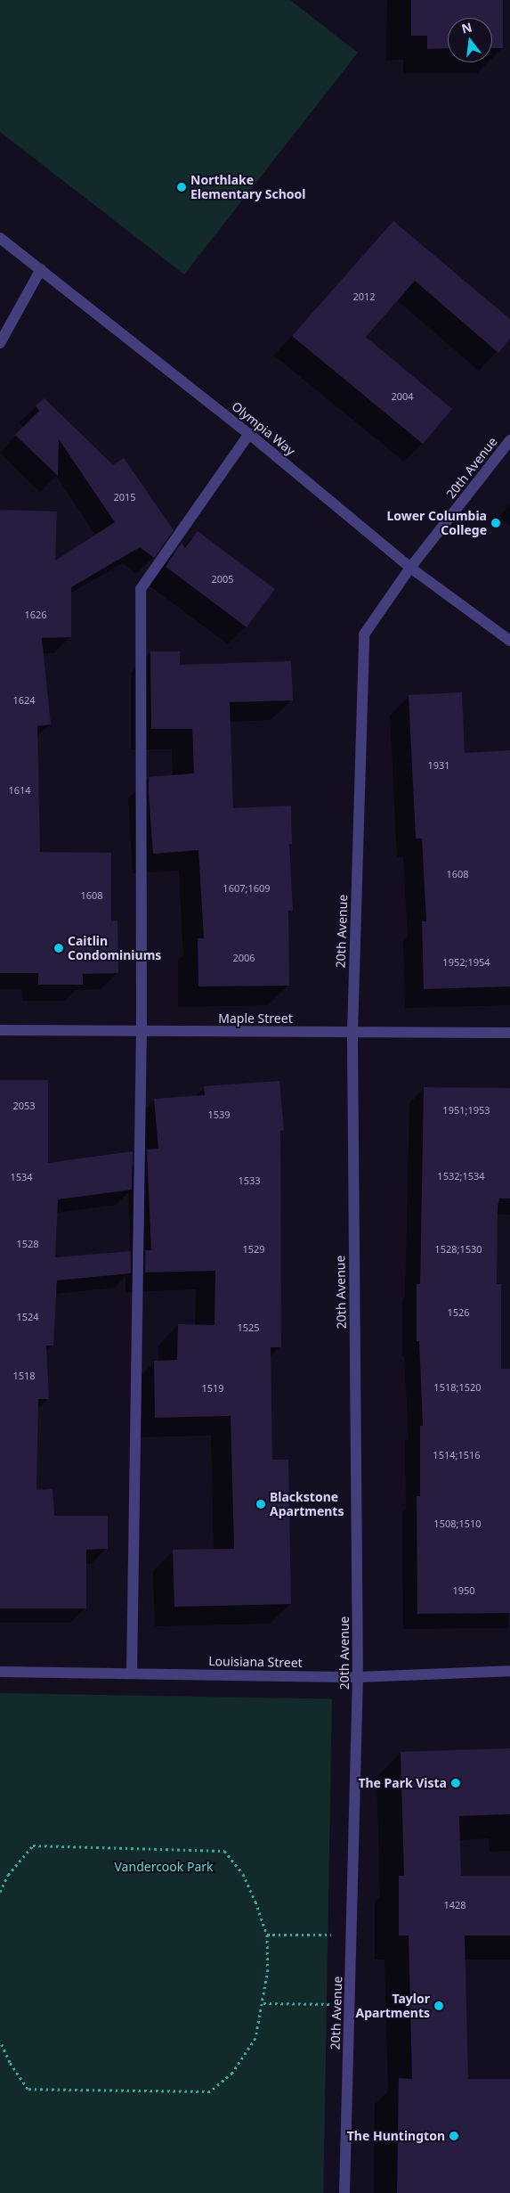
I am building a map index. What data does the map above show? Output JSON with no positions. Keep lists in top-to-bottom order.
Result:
{
  "streets": {
    "street": [
      "Olympia Way",
      "20th Avenue",
      "Maple Street",
      "Louisiana Street"
    ]
  },
  "crossings": [
    ["Olympia Way", "20th Avenue"],
    ["20th Avenue", "Maple Street"],
    ["20th Avenue", "Louisiana Street"]
  ],
  "parks": ["Vandercook Park"],
  "places": [
    "Northlake Elementary School",
    "Lower Columbia College",
    "Caitlin Condominiums",
    "Blackstone Apartments",
    "The Park Vista",
    "Taylor Apartments",
    "The Huntington"
  ],
  "house_numbers": [
    "2012",
    "2004",
    "2015",
    "2005",
    "1626",
    "1624",
    "1931",
    "1614",
    "1608",
    "1607;1609",
    "1608",
    "2006",
    "1952;1954",
    "2053",
    "1951;1953",
    "1539",
    "1532;1534",
    "1534",
    "1533",
    "1528",
    "1529",
    "1528;1530",
    "1526",
    "1524",
    "1525",
    "1518",
    "1518;1520",
    "1519",
    "1514;1516",
    "1508;1510",
    "1950",
    "1428"
  ],
  "north": "top"
}
